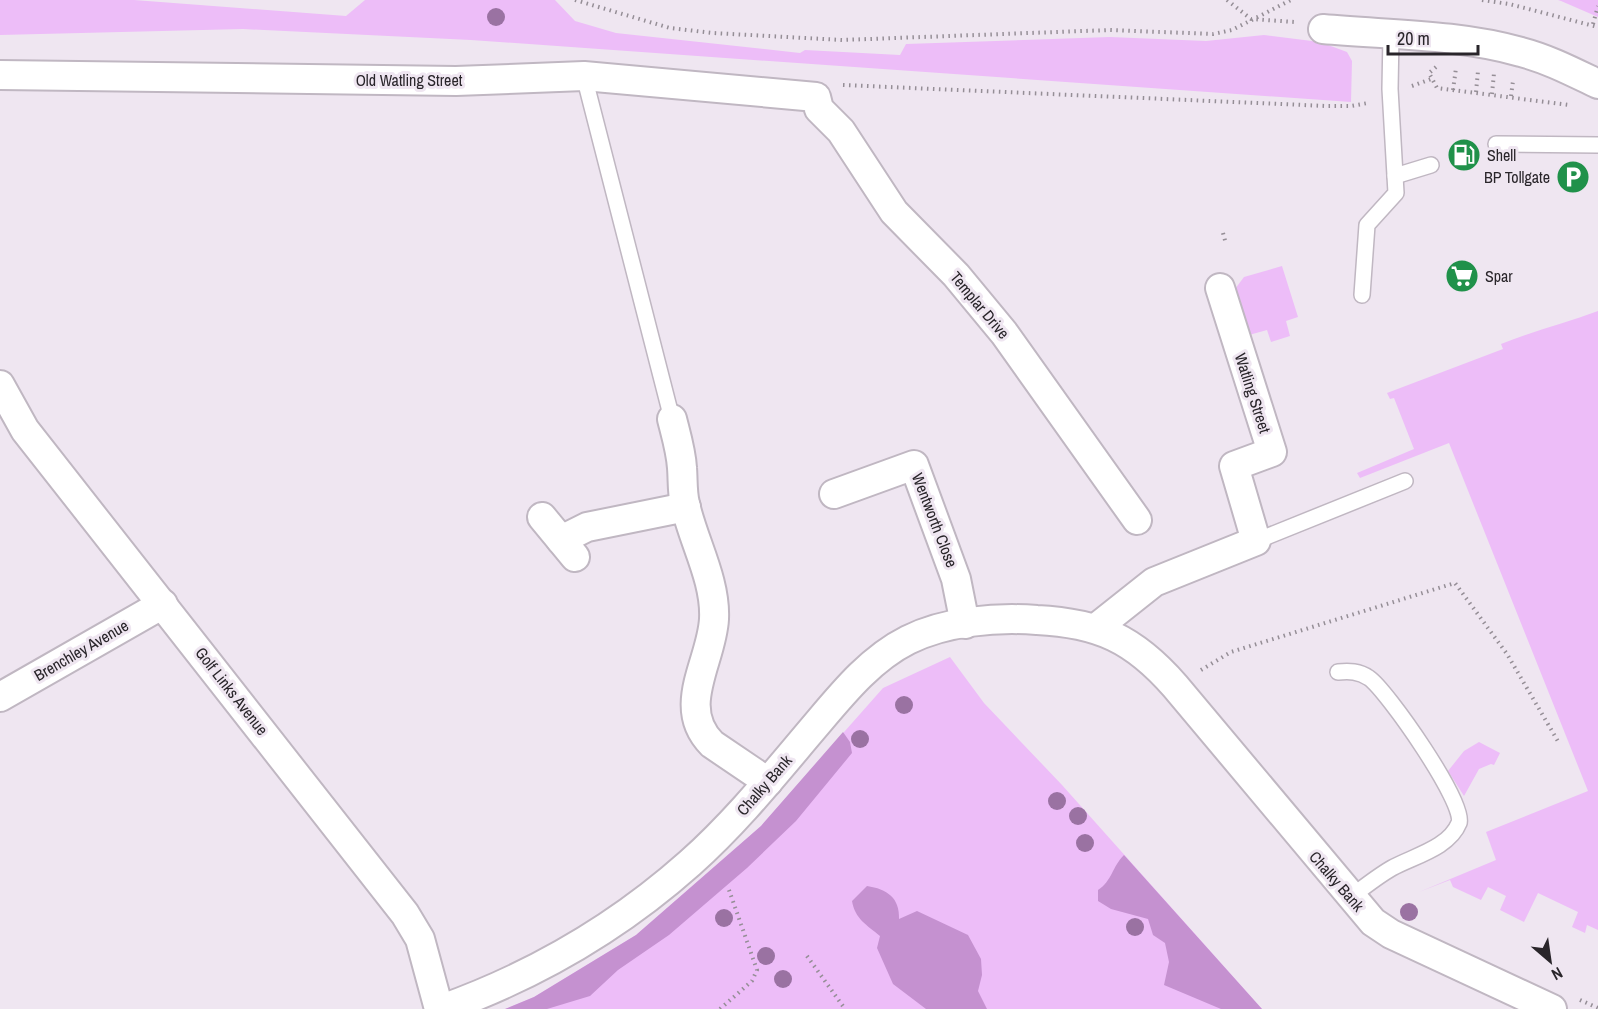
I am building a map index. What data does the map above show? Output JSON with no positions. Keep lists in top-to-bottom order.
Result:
{
  "streets": {
    "street": [
      "Old Watling Street",
      "Templar Drive",
      "Watling Street",
      "Wentworth Close",
      "Brenchley Avenue",
      "Golf Links Avenue",
      "Chalky Bank"
    ]
  },
  "crossings": [
    ["Old Watling Street", "Templar Drive"],
    ["Wentworth Close", "Chalky Bank"],
    ["Brenchley Avenue", "Golf Links Avenue"],
    ["Golf Links Avenue", "Chalky Bank"]
  ],
  "places": {
    "fuel station": ["Shell"],
    "parking": ["BP Tollgate"],
    "supermarket": ["Spar"]
  },
  "scale_bar": "20 m",
  "north": "bottom right"
}
